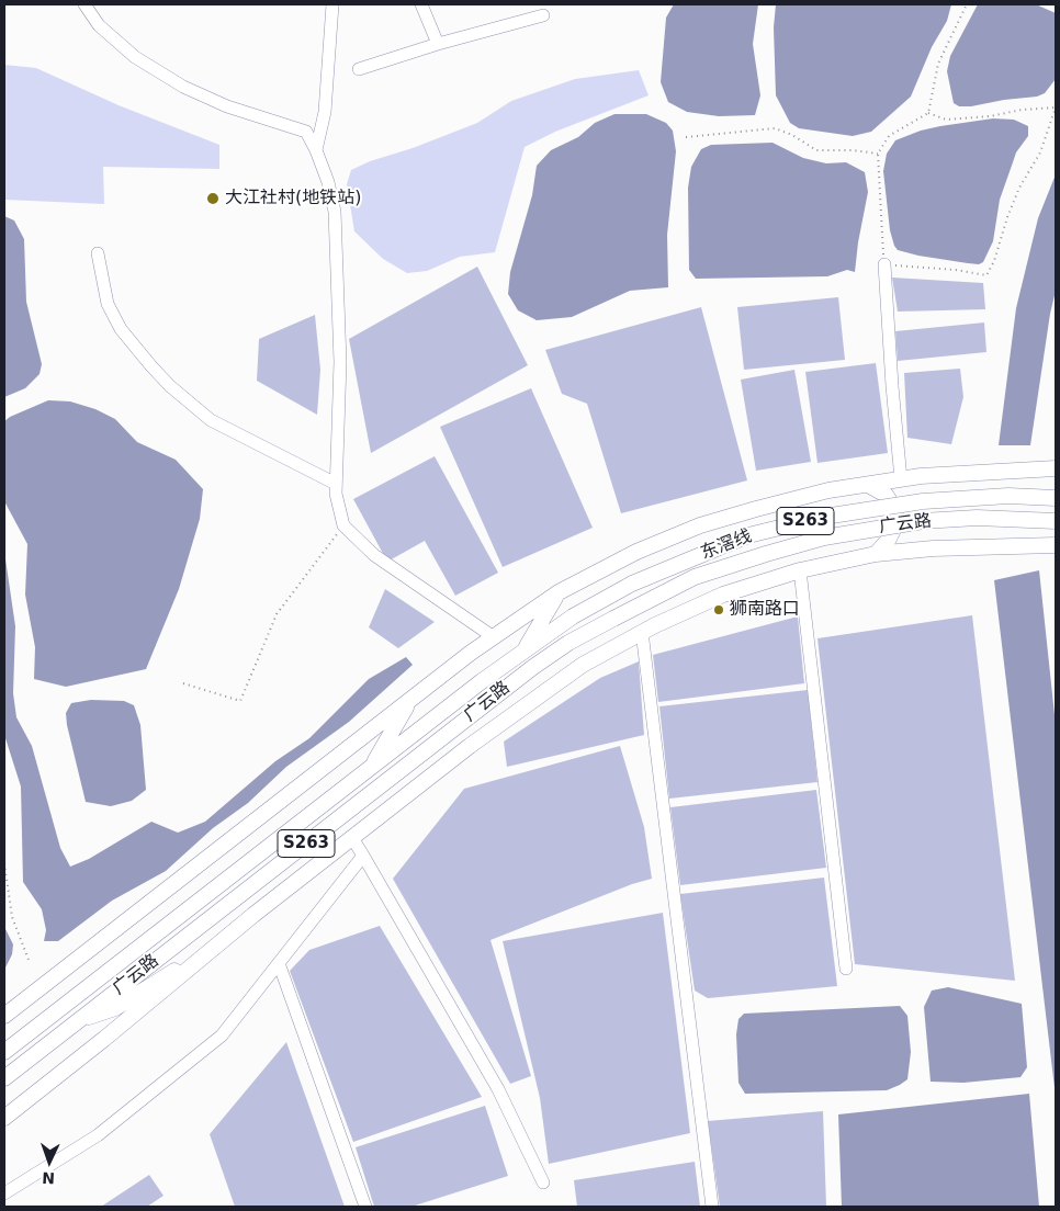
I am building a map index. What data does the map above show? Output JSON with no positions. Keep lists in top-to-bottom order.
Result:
{
  "streets": {
    "main road": ["S263", "广云路", "东滘线"]
  },
  "crossings": [
    ["广云路", "东滘线"]
  ],
  "places": ["大江社村(地铁站)", "狮南路口"],
  "north": "bottom"
}
